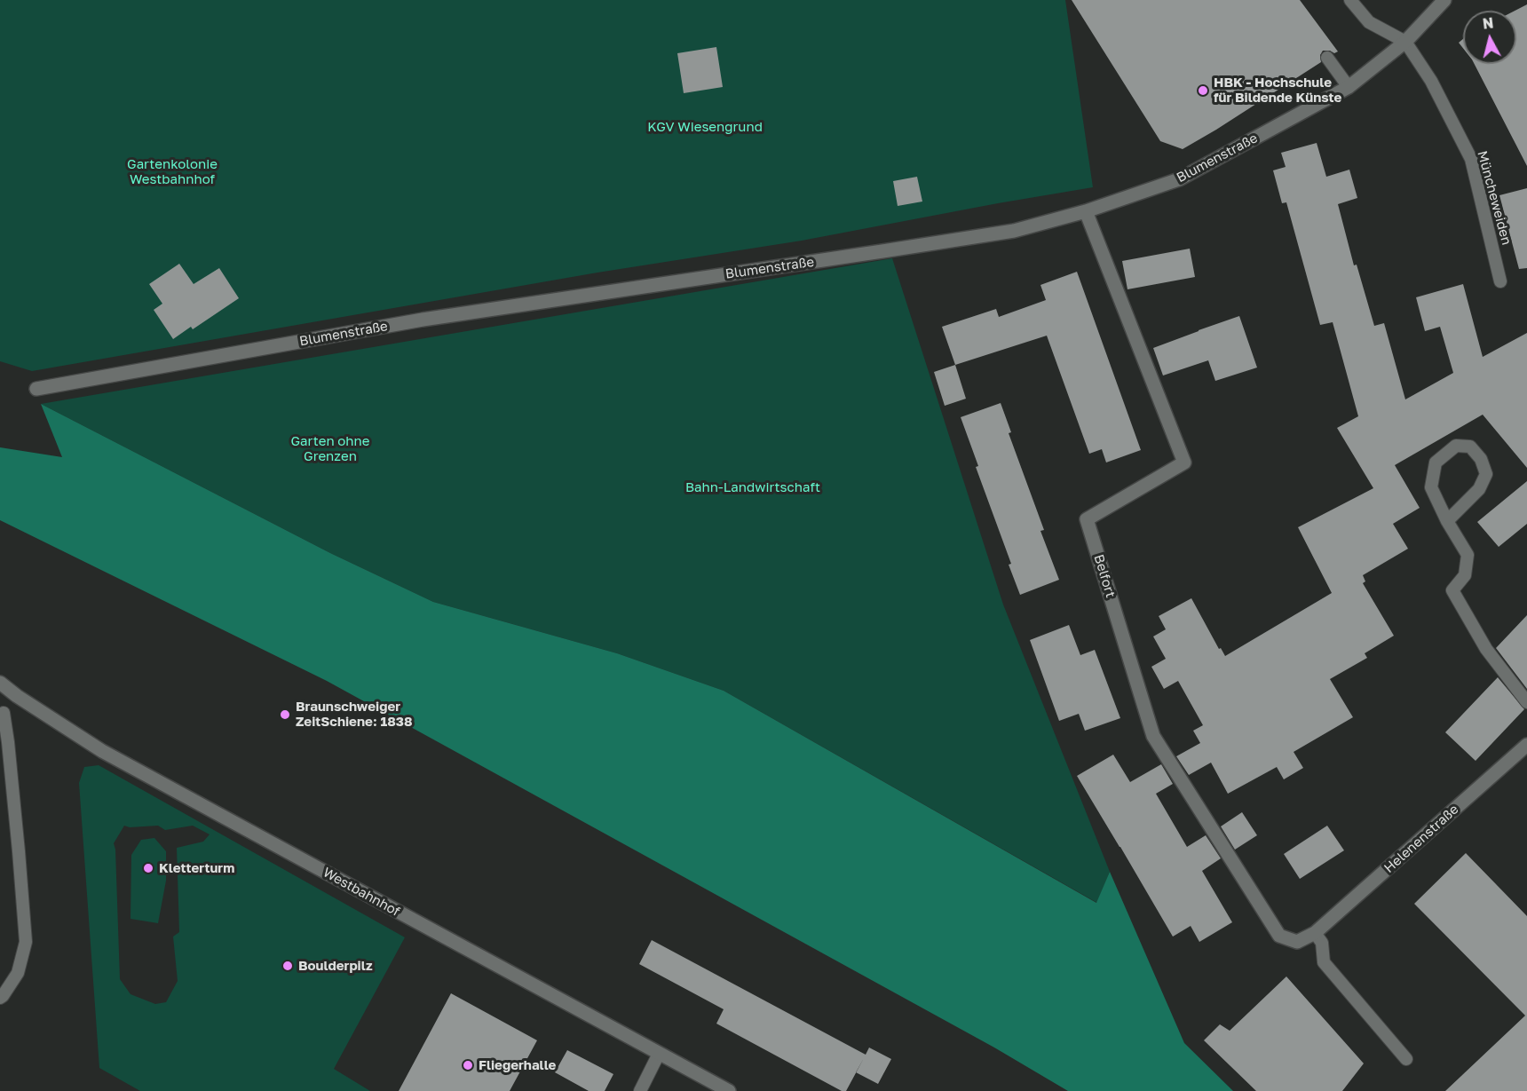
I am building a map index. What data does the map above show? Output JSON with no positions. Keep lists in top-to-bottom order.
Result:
{
  "streets": {
    "street": [
      "Blumenstraße",
      "Belfort",
      "Helenenstraße",
      "Westbahnhof"
    ],
    "lane": ["Müncheweiden"]
  },
  "crossings": [
    ["Blumenstraße", "Müncheweiden"],
    ["Blumenstraße", "Belfort"],
    ["Belfort", "Helenenstraße"]
  ],
  "parks": [
    "KGV Wiesengrund",
    "Gartenkolonie Westbahnhof",
    "Garten ohne Grenzen",
    "Bahn-Landwirtschaft"
  ],
  "places": [
    "HBK - Hochschule für Bildende Künste",
    "Braunschweiger ZeitSchiene: 1838",
    "Kletterturm",
    "Boulderpilz",
    "Fliegerhalle"
  ],
  "north": "top"
}
